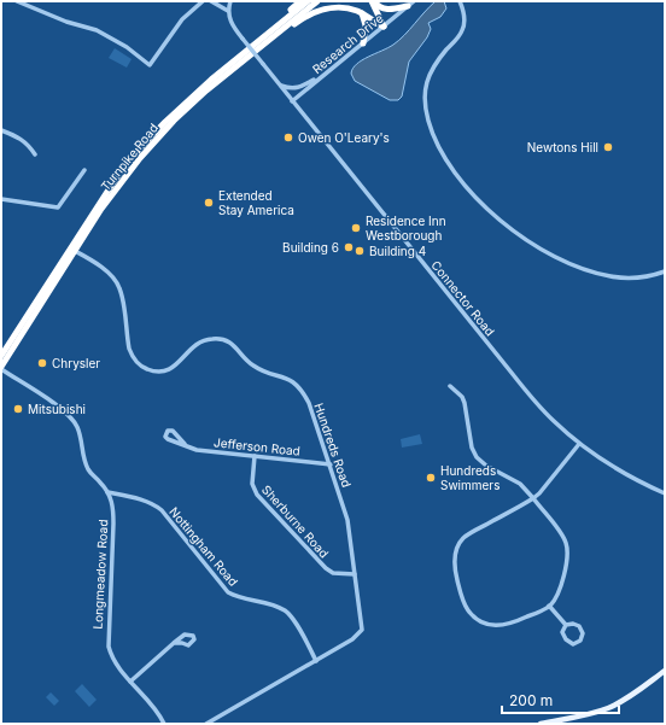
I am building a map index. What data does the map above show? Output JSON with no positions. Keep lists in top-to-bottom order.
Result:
{
  "streets": {
    "highway": ["Turnpike Road"],
    "street": [
      "Research Drive",
      "Connector Road",
      "Hundreds Road",
      "Jefferson Road",
      "Sherburne Road",
      "Nottingham Road",
      "Longmeadow Road"
    ]
  },
  "crossings": [
    ["Research Drive", "Connector Road"],
    ["Turnpike Road", "Hundreds Road"],
    ["Turnpike Road", "Longmeadow Road"],
    ["Hundreds Road", "Jefferson Road"],
    ["Hundreds Road", "Sherburne Road"],
    ["Hundreds Road", "Nottingham Road"],
    ["Jefferson Road", "Sherburne Road"],
    ["Nottingham Road", "Longmeadow Road"]
  ],
  "places": [
    "Owen O'Leary's",
    "Newtons Hill",
    "Extended Stay America",
    "Residence Inn Westborough",
    "Building 6",
    "Building 4",
    "Chrysler",
    "Mitsubishi",
    "Hundreds Swimmers"
  ],
  "scale_bar": "200 m"
}
